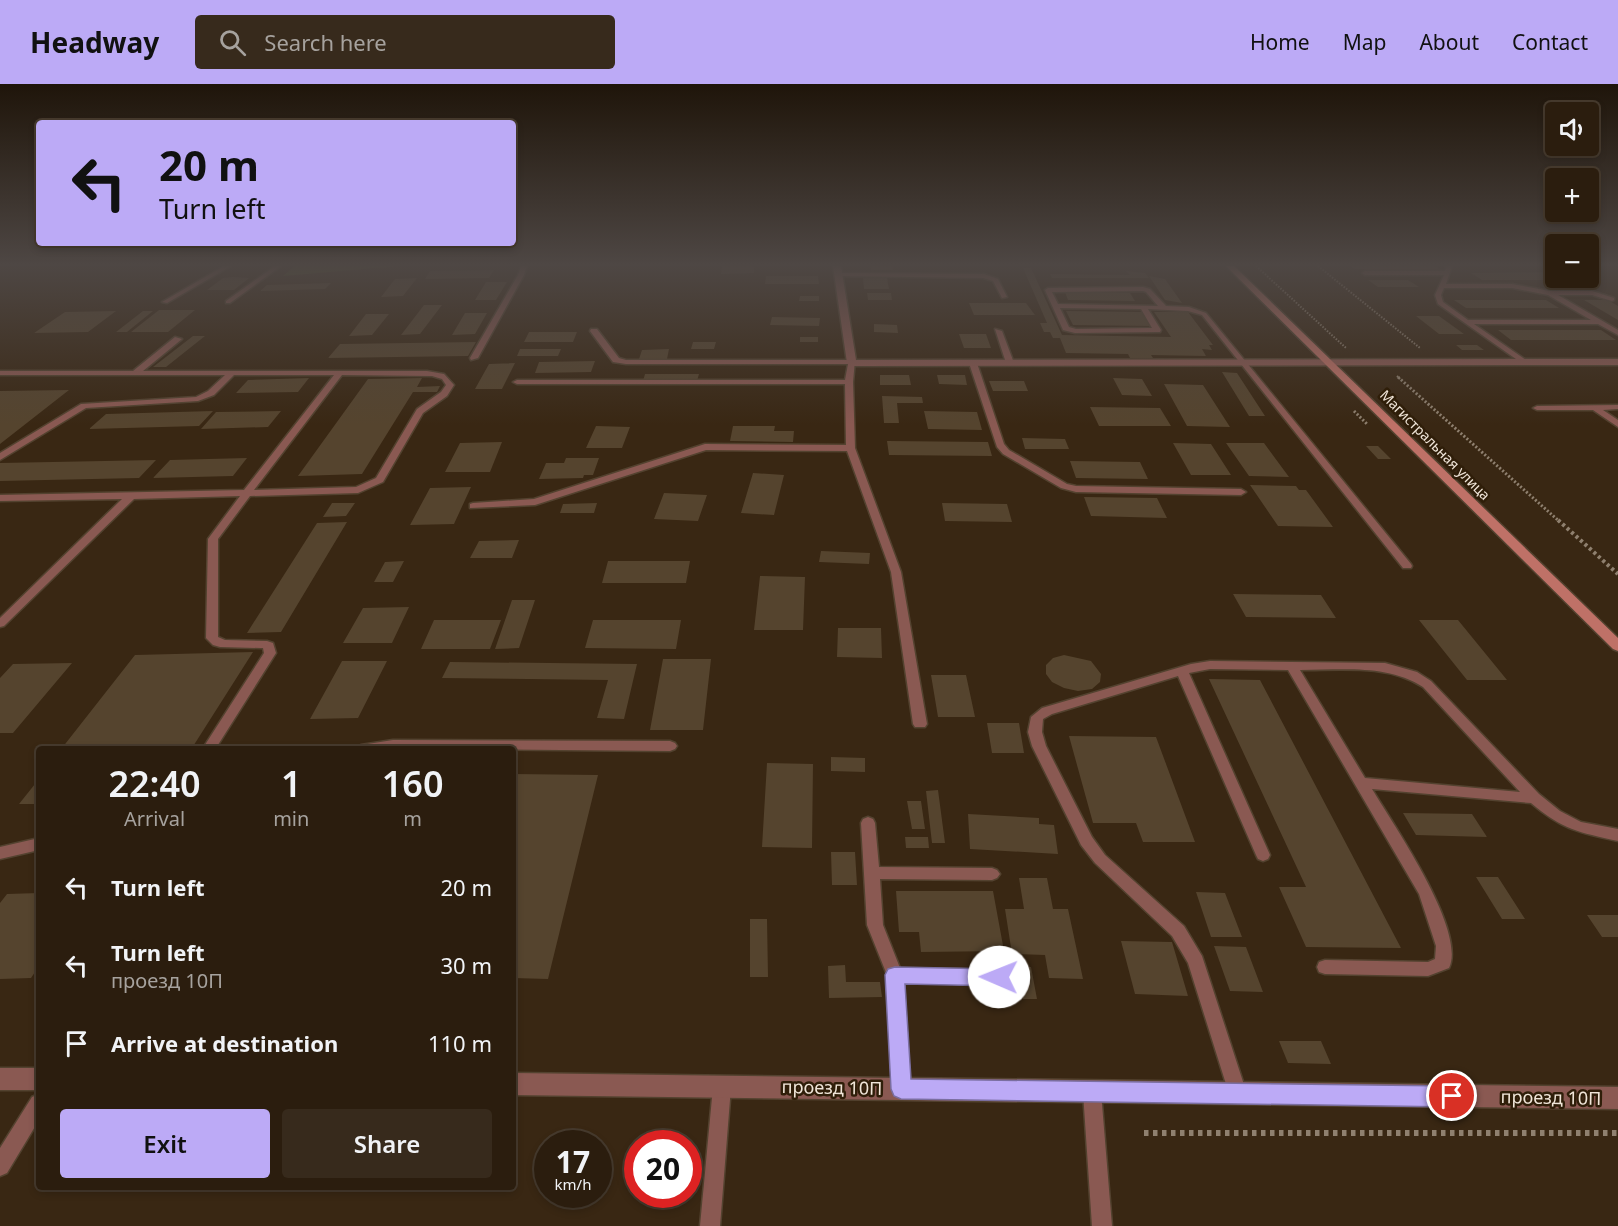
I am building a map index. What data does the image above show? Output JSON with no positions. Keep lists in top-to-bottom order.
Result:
{
  "streets": {
    "main road": ["Магистральная улица"],
    "street": ["проезд 10П"]
  },
  "page": {
    "header": "Headway",
    "search": "Search here",
    "nav": [
      "Home",
      "Map",
      "About",
      "Contact"
    ],
    "map_buttons": ["+", "−"],
    "turn": ["20 m", "Turn left"],
    "eta": [
      "22:40",
      "Arrival",
      "1",
      "min",
      "160",
      "m"
    ],
    "list": [
      {
        "name": "Turn left",
        "value": "20 m"
      },
      {
        "name": "Turn left",
        "note": "проезд 10П",
        "value": "30 m"
      },
      {
        "name": "Arrive at destination",
        "value": "110 m"
      }
    ],
    "buttons": ["Exit", "Share"],
    "speed": "17 km/h",
    "limit": "20"
  }
}
